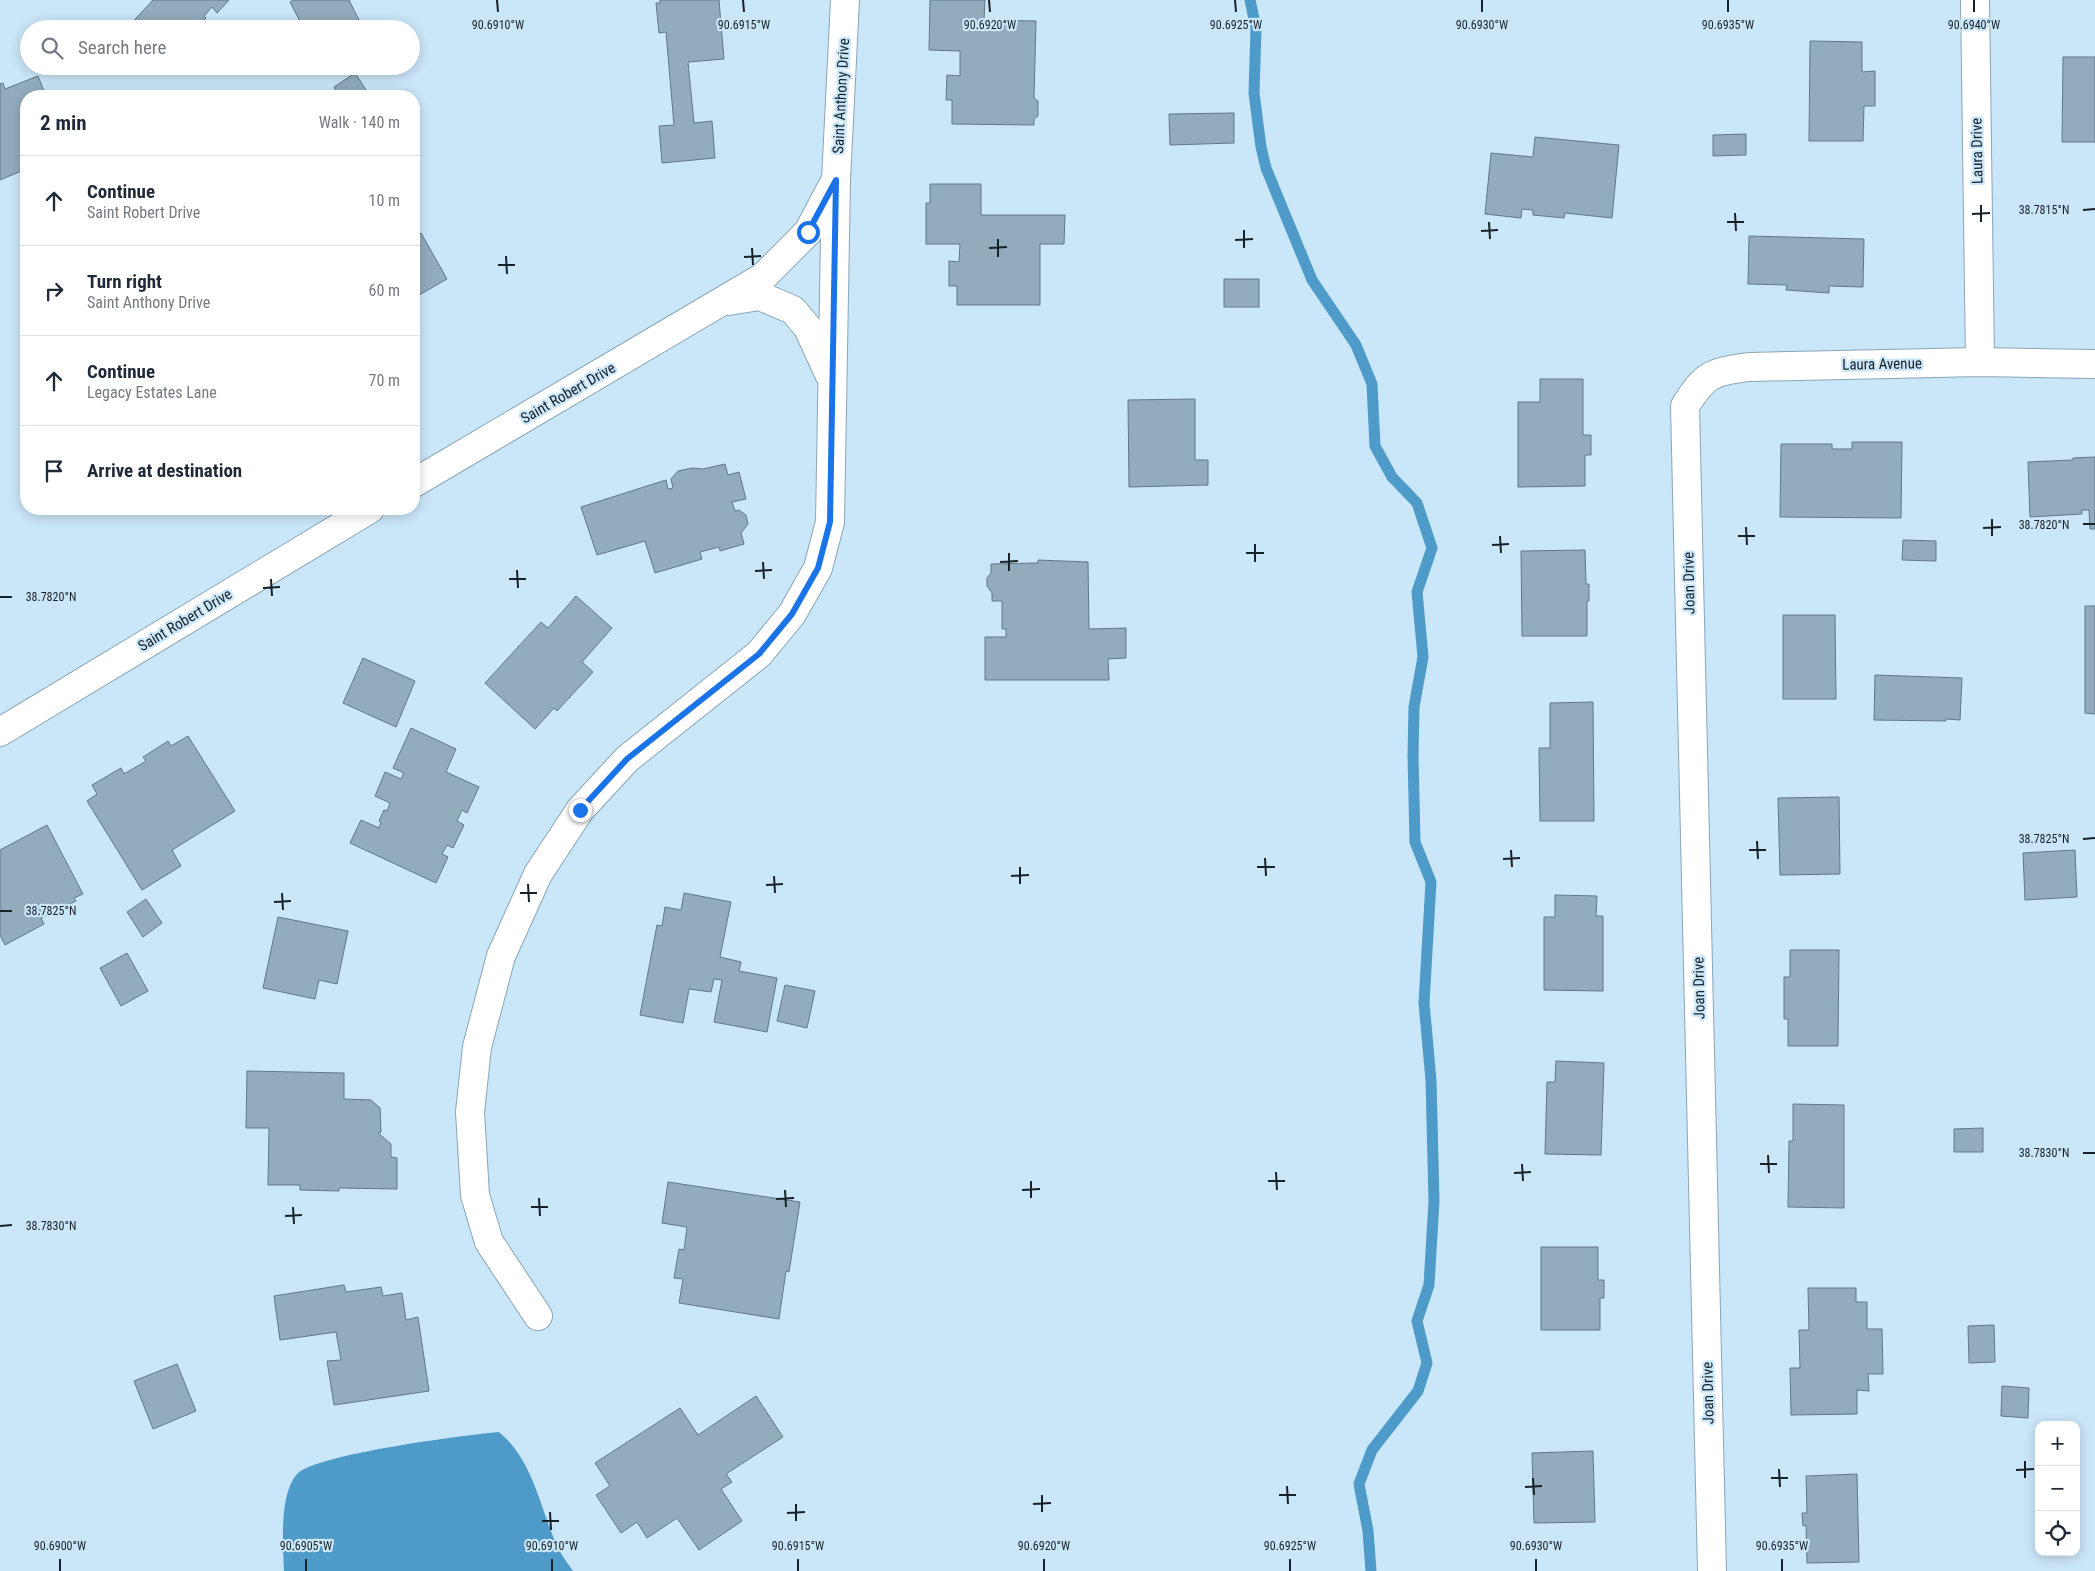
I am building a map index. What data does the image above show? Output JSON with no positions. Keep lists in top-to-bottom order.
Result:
{
  "streets": {
    "street": [
      "Saint Anthony Drive",
      "Laura Drive",
      "Laura Avenue",
      "Saint Robert Drive",
      "Joan Drive"
    ]
  },
  "crossings": [
    ["Saint Anthony Drive", "Saint Robert Drive"],
    ["Laura Drive", "Laura Avenue"],
    ["Laura Avenue", "Joan Drive"]
  ],
  "page": {
    "search": "Search here",
    "heading": ["2 min", "Walk · 140 m"],
    "list": [
      ["Continue", "Saint Robert Drive", "10 m"],
      ["Turn right", "Saint Anthony Drive", "60 m"],
      ["Continue", "Legacy Estates Lane", "70 m"],
      "Arrive at destination"
    ],
    "map_buttons": ["+", "−"]
  },
  "coordinates": [
    "90.6910°W",
    "90.6915°W",
    "90.6920°W",
    "90.6925°W",
    "90.6930°W",
    "90.6935°W",
    "90.6940°W",
    "38.7815°N",
    "38.7820°N",
    "38.7825°N",
    "38.7830°N",
    "90.6900°W",
    "90.6905°W"
  ]
}
